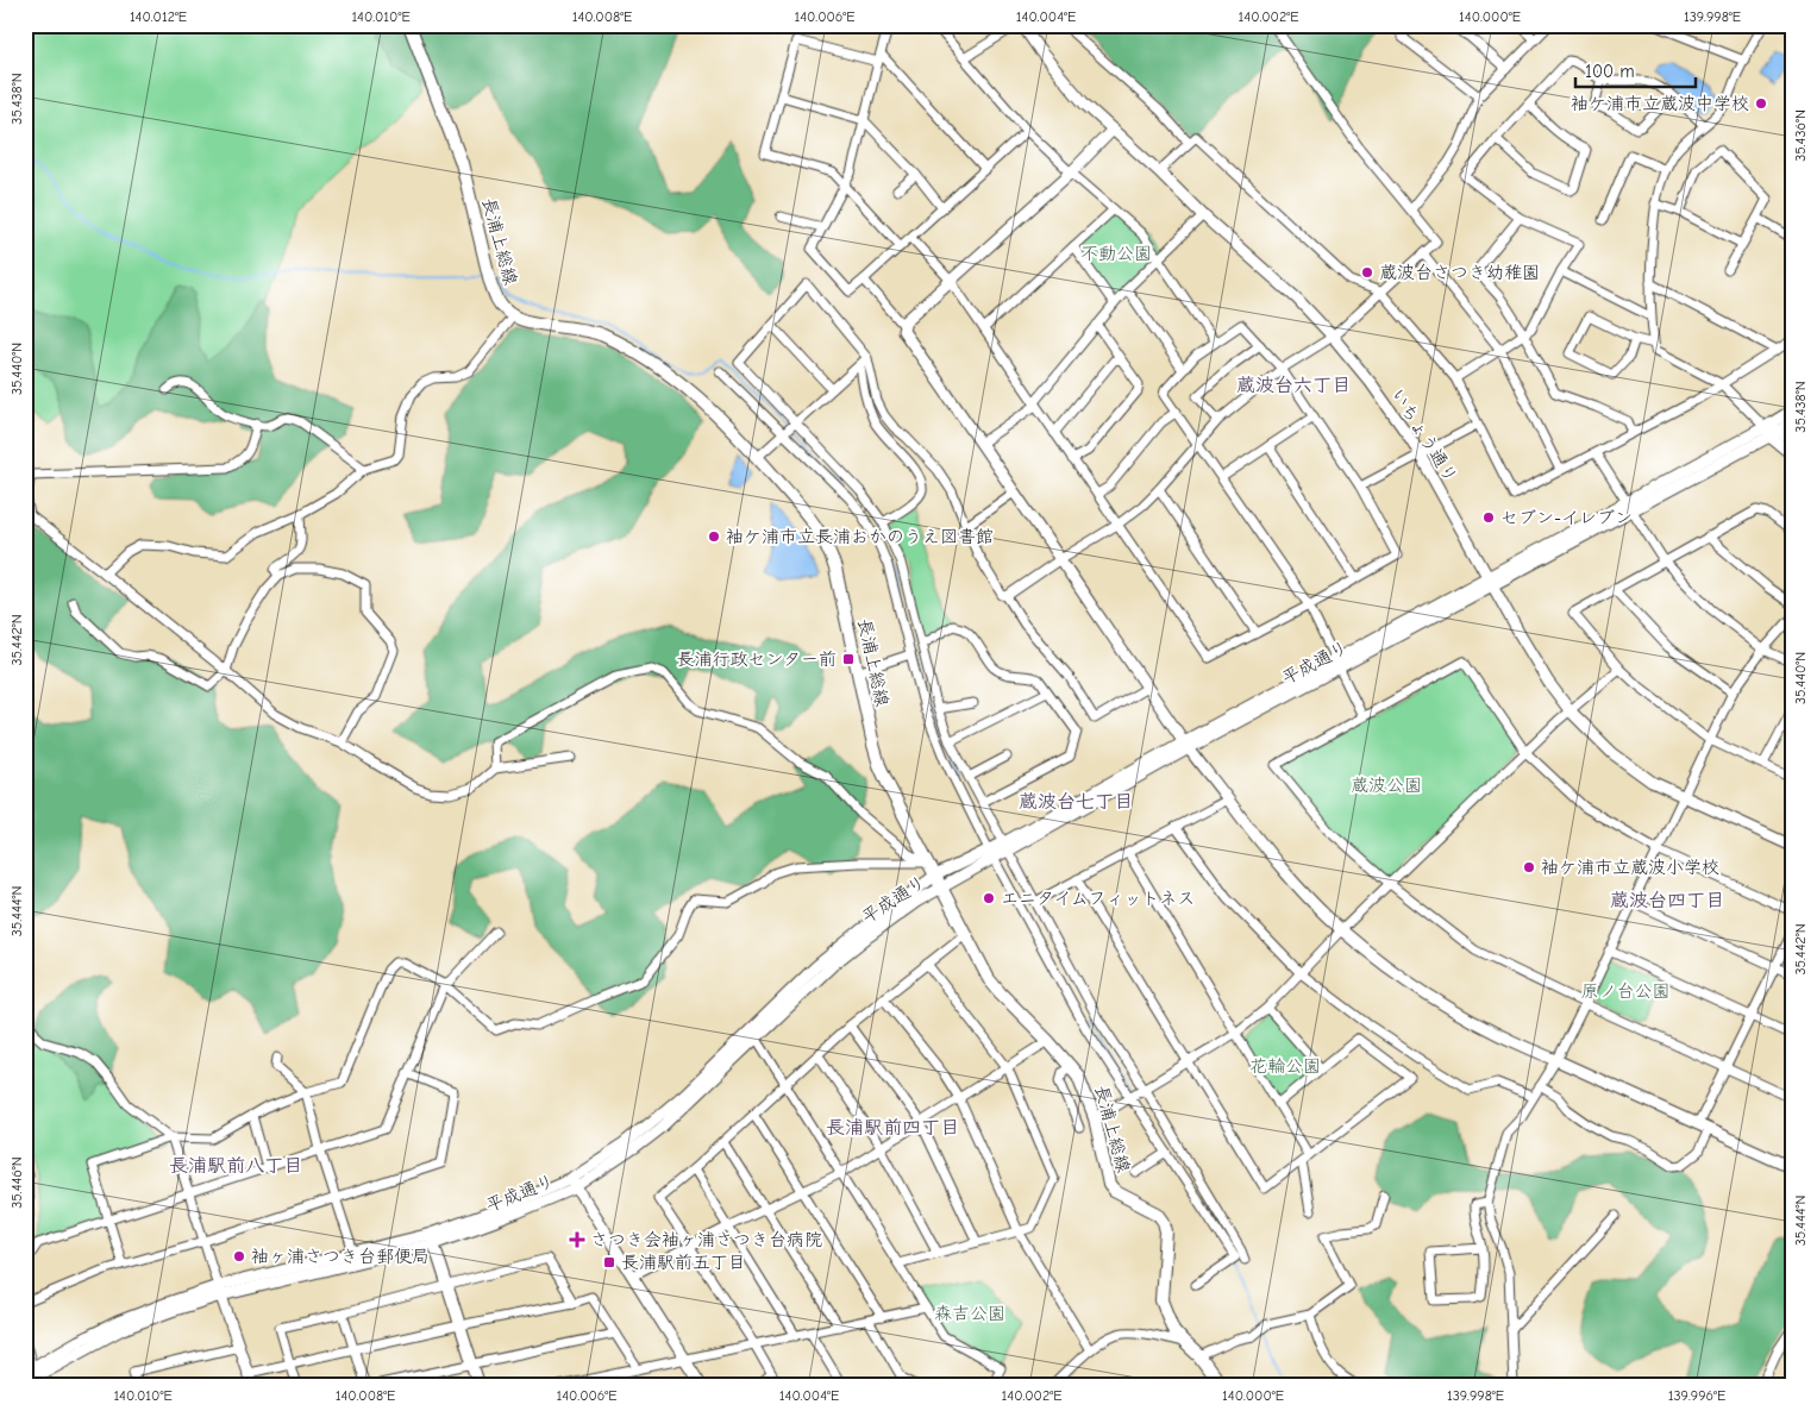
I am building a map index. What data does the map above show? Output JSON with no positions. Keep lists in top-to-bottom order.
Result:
{
  "streets": {
    "main road": ["長浦上総線"],
    "street": ["いちょう通り", "平成通り"]
  },
  "crossings": [
    ["長浦上総線", "平成通り"],
    ["いちょう通り", "平成通り"]
  ],
  "districts": [
    "蔵波台六丁目",
    "蔵波台七丁目",
    "蔵波台四丁目",
    "長浦駅前四丁目",
    "長浦駅前八丁目"
  ],
  "parks": [
    "不動公園",
    "蔵波公園",
    "原ノ台公園",
    "花輪公園",
    "森吉公園"
  ],
  "places": {
    "other": [
      "袖ケ浦市立蔵波中学校",
      "蔵波台さつき幼稚園",
      "セブン-イレブン",
      "袖ケ浦市立長浦おかのうえ図書館",
      "袖ケ浦市立蔵波小学校",
      "エニタイムフィットネス",
      "袖ヶ浦さつき台郵便局"
    ],
    "transit": ["長浦行政センター前", "長浦駅前五丁目"],
    "health": ["さつき会袖ヶ浦さつき台病院"]
  },
  "scale_bar": "100 m",
  "coordinates": [
    "140.012°E",
    "140.010°E",
    "140.008°E",
    "140.006°E",
    "140.004°E",
    "140.002°E",
    "140.000°E",
    "139.998°E",
    "35.438°N",
    "35.436°N",
    "35.440°N",
    "35.442°N",
    "35.444°N",
    "35.446°N",
    "139.996°E"
  ]
}
